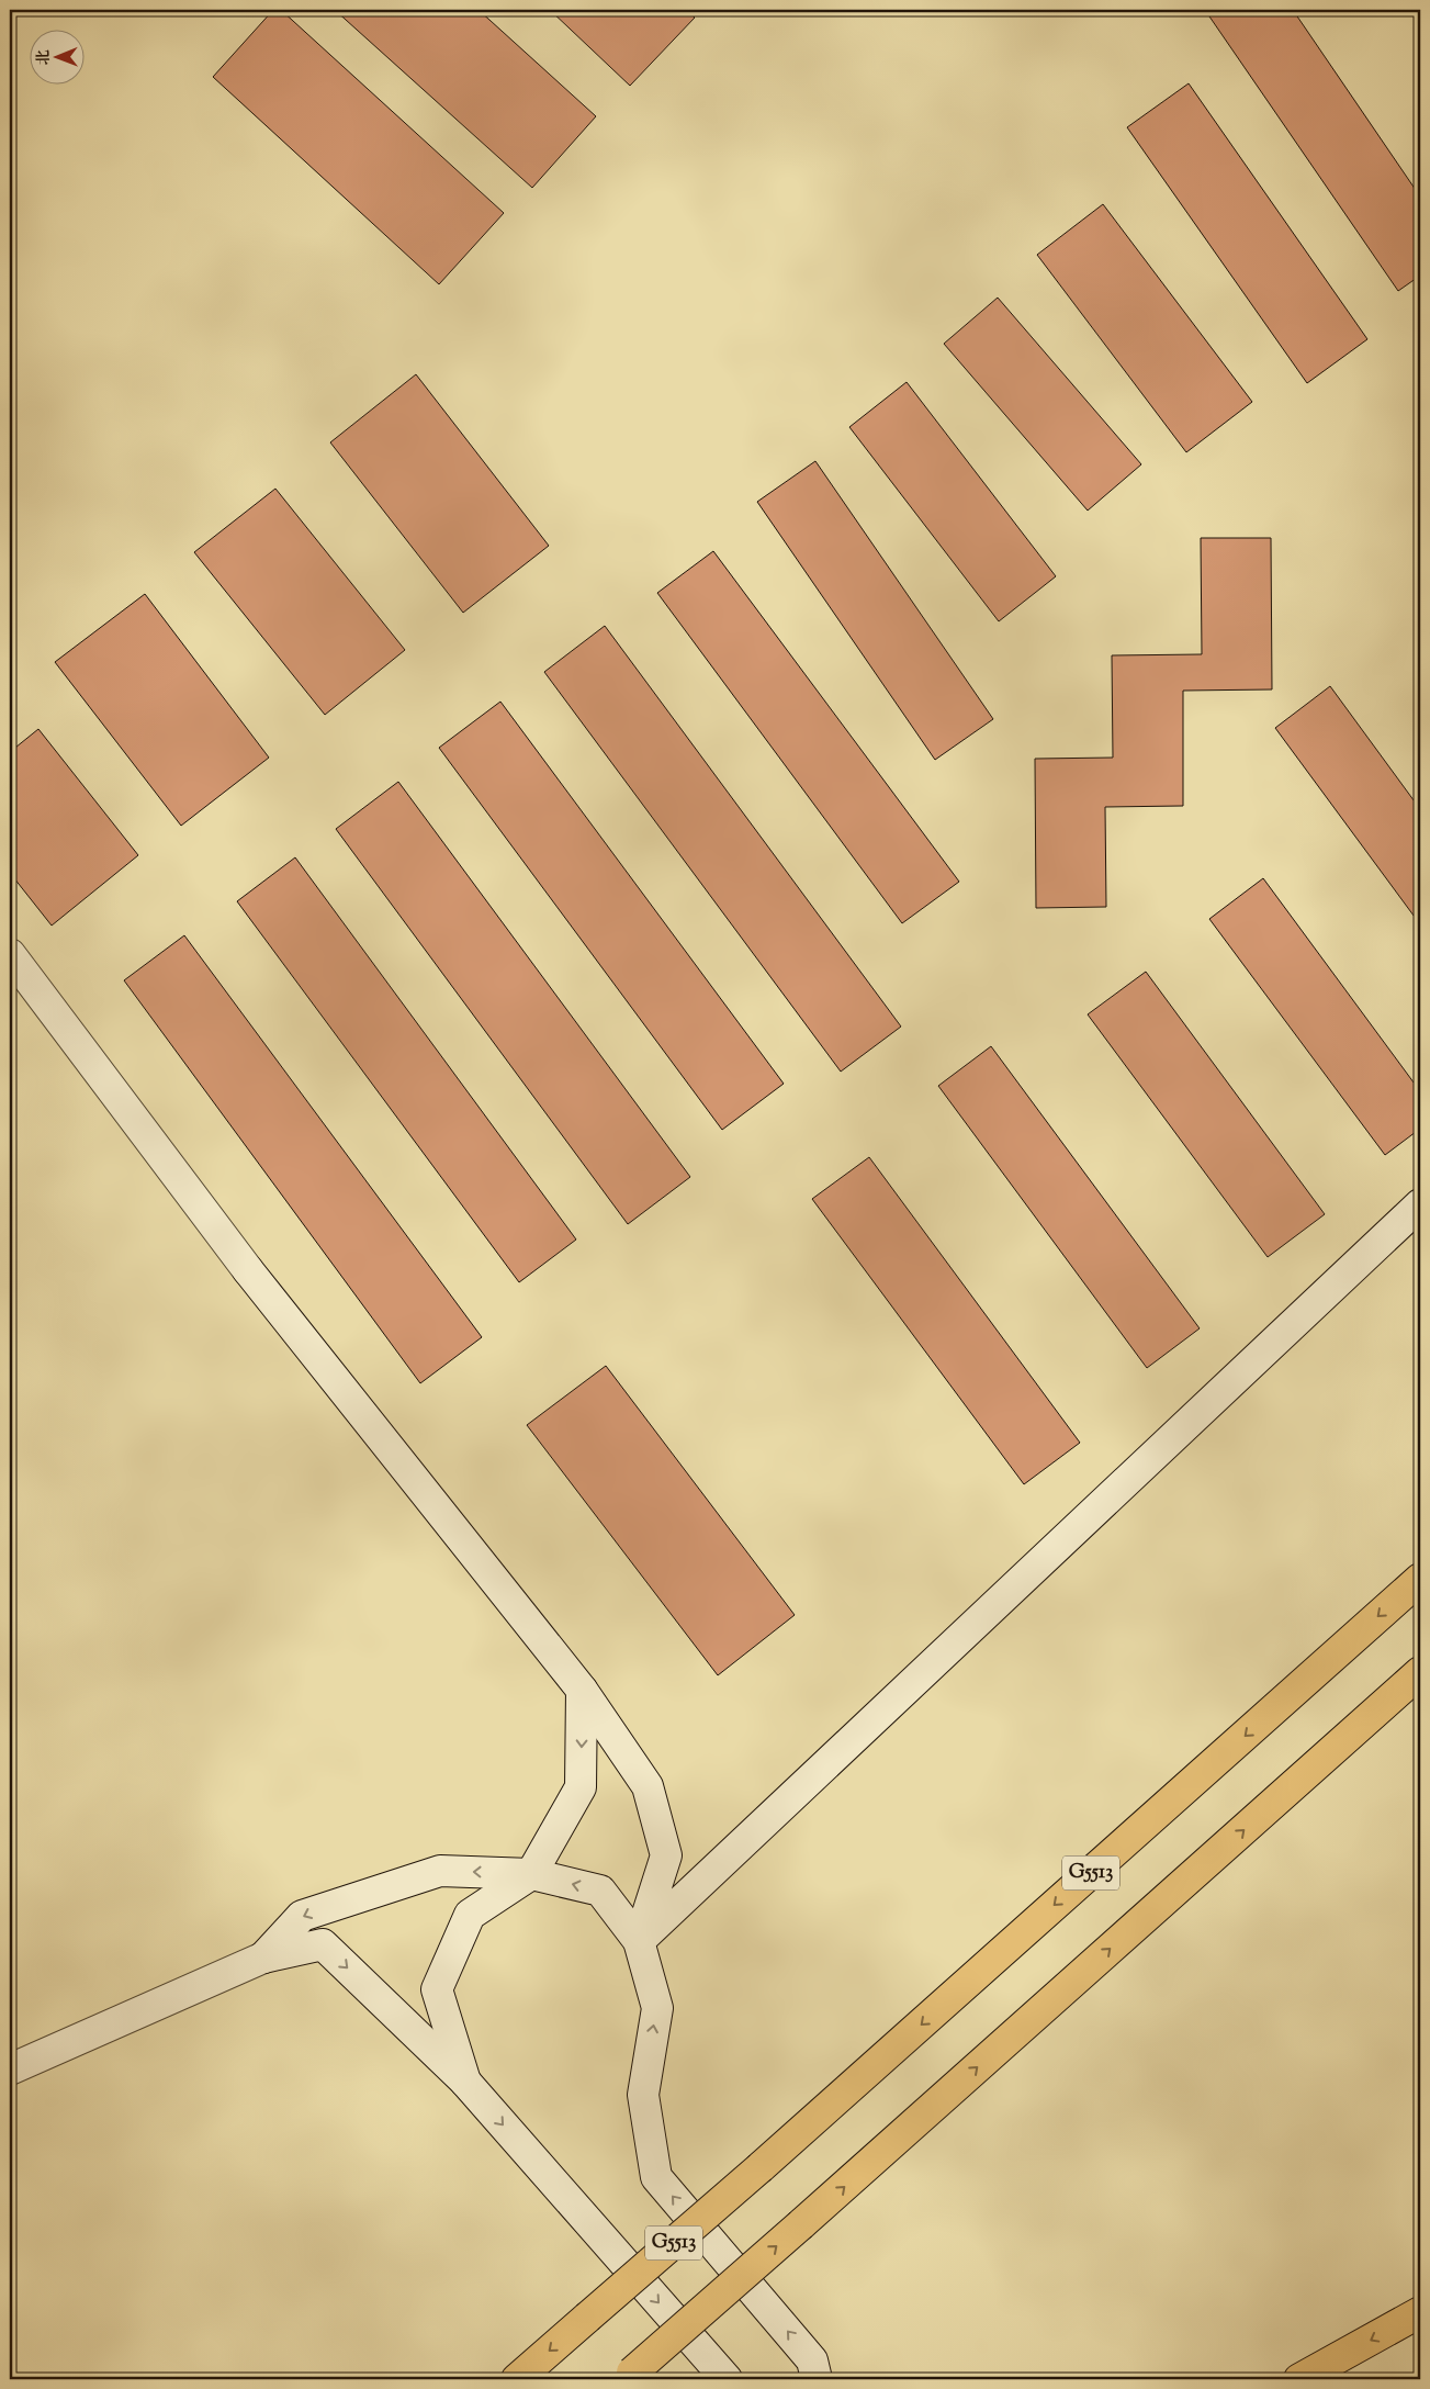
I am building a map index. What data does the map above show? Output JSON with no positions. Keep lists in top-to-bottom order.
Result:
{
  "streets": {
    "main road": ["G5513"]
  },
  "north": "left"
}
